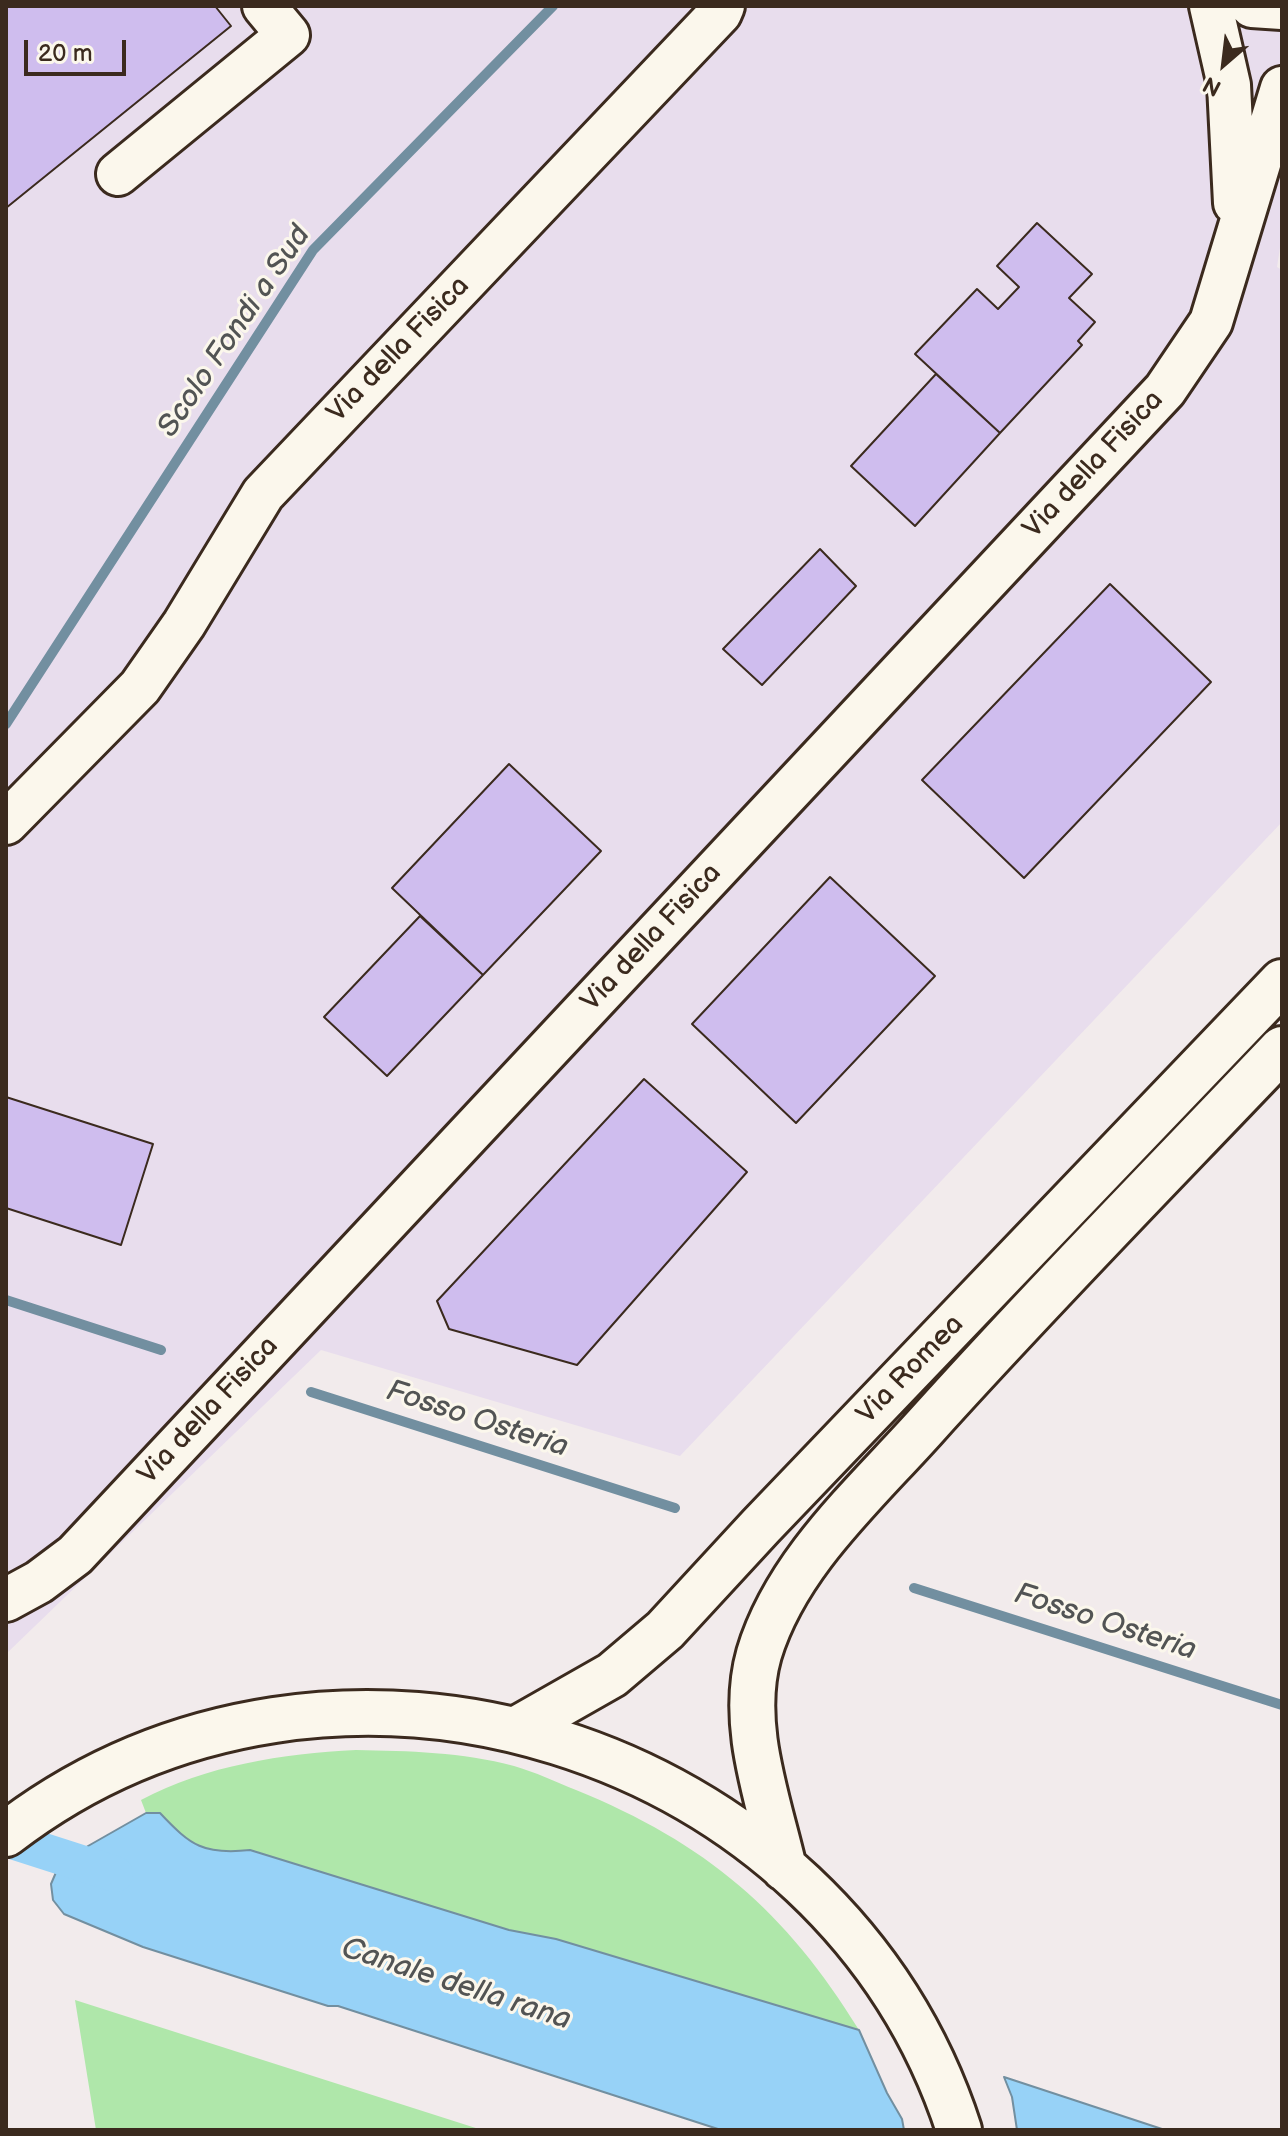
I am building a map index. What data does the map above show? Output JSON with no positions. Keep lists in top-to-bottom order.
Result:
{
  "streets": {
    "main road": ["Via Romea"],
    "street": ["Via della Fisica"]
  },
  "water": ["Scolo Fondi a Sud", "Fosso Osteria", "Canale della rana"],
  "scale_bar": "20 m",
  "north": "bottom left"
}
